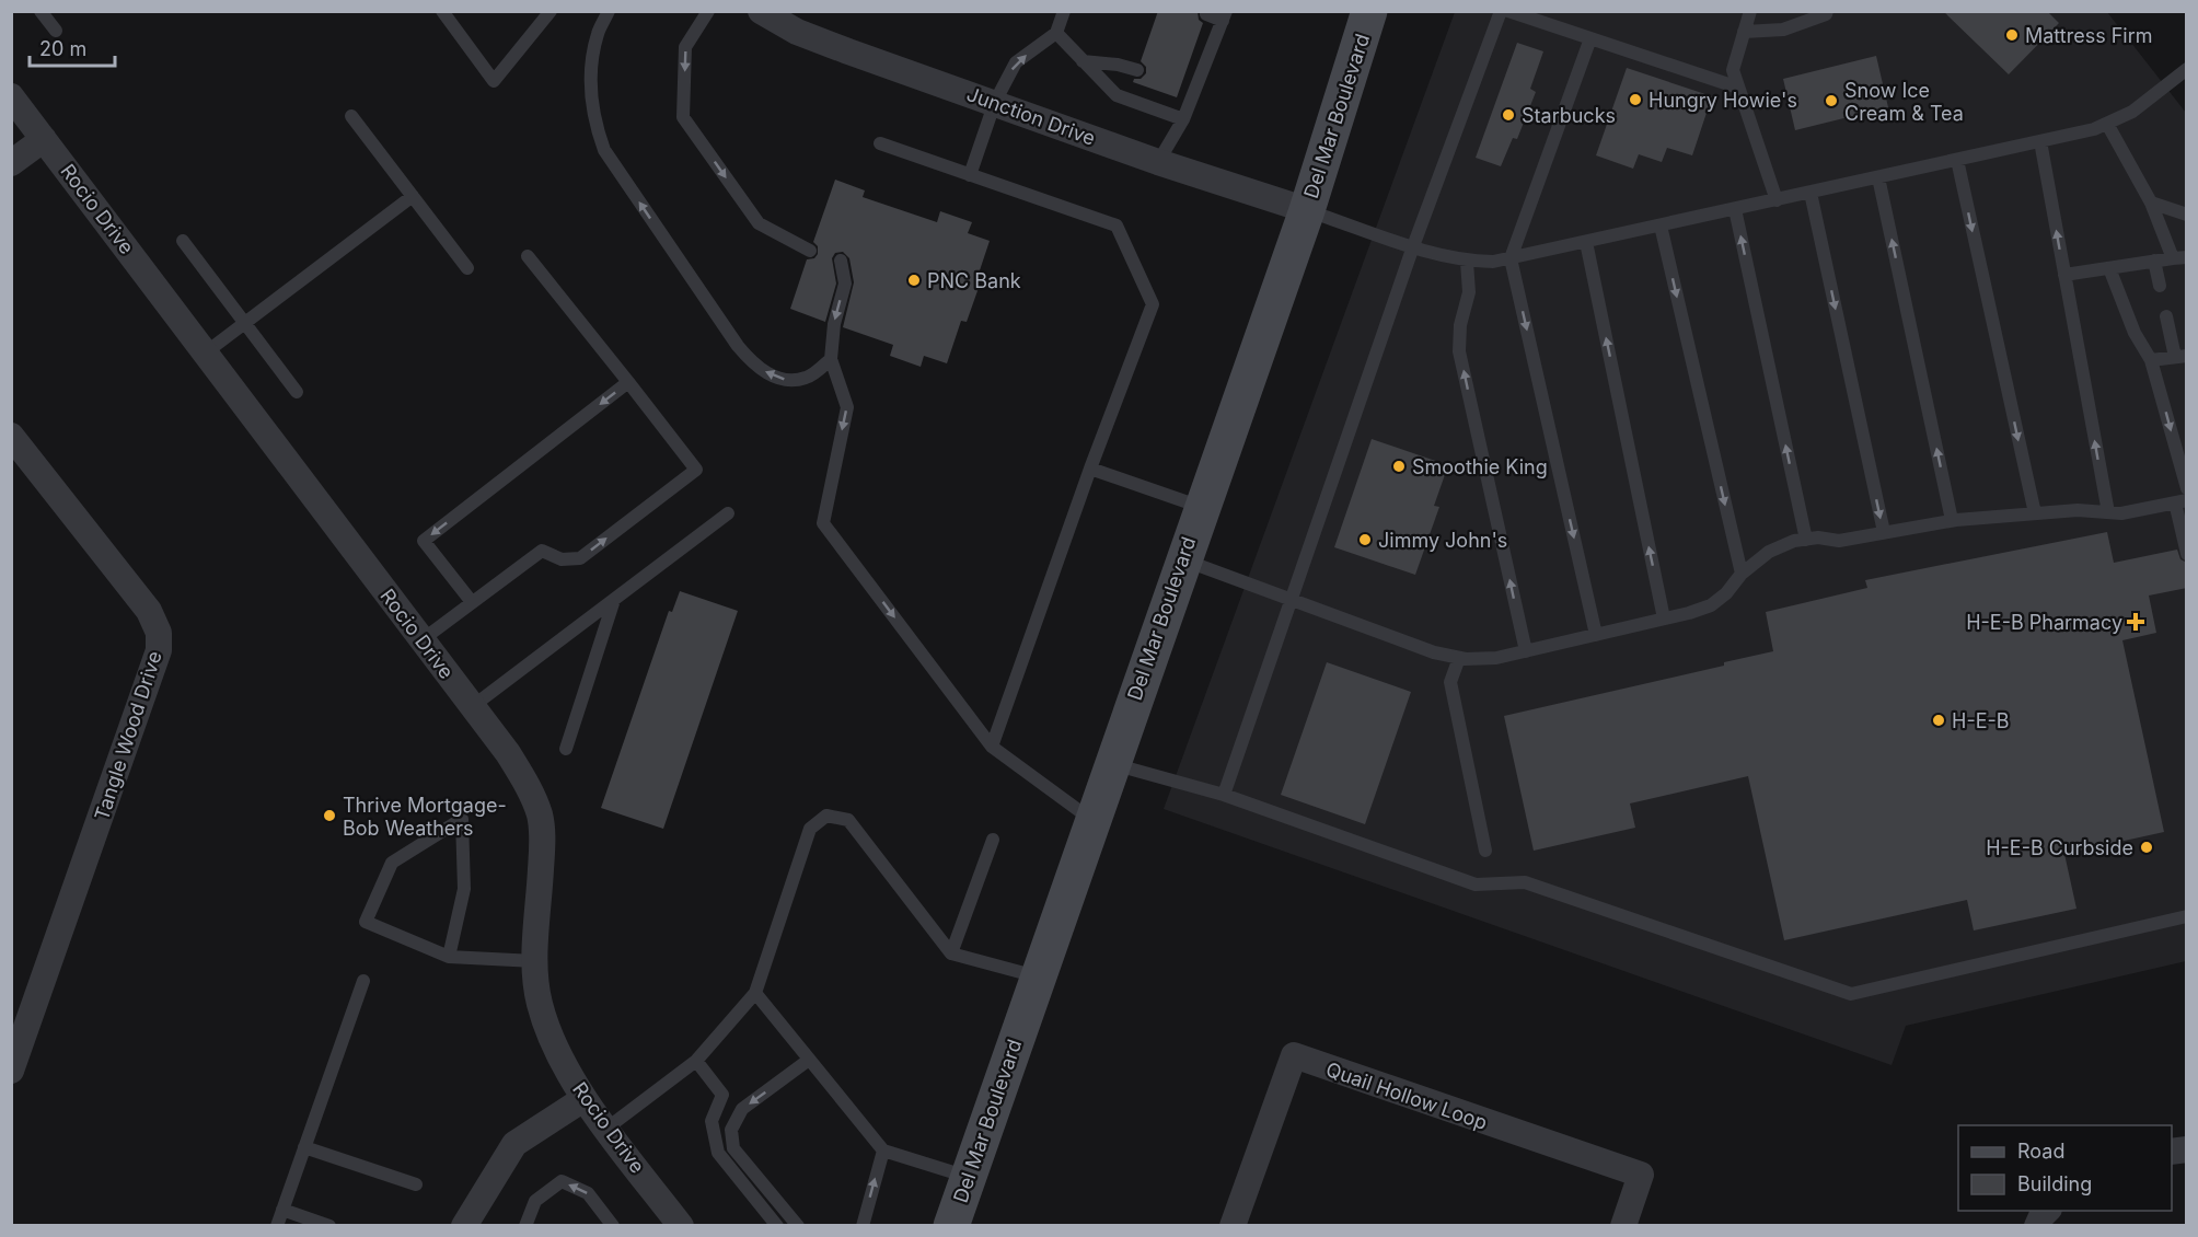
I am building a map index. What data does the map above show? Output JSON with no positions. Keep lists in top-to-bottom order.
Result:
{
  "streets": {
    "main road": ["Del Mar Boulevard"],
    "street": [
      "Junction Drive",
      "Rocio Drive",
      "Tangle Wood Drive",
      "Quail Hollow Loop"
    ]
  },
  "crossings": [
    ["Junction Drive", "Del Mar Boulevard"]
  ],
  "places": {
    "other": [
      "Mattress Firm",
      "Hungry Howie's",
      "Snow Ice Cream & Tea",
      "Starbucks",
      "PNC Bank",
      "Smoothie King",
      "Jimmy John's",
      "H-E-B",
      "Thrive Mortgage- Bob Weathers",
      "H-E-B Curbside"
    ],
    "health": ["H-E-B Pharmacy"]
  },
  "legend": ["Road", "Building"],
  "scale_bar": "20 m"
}
